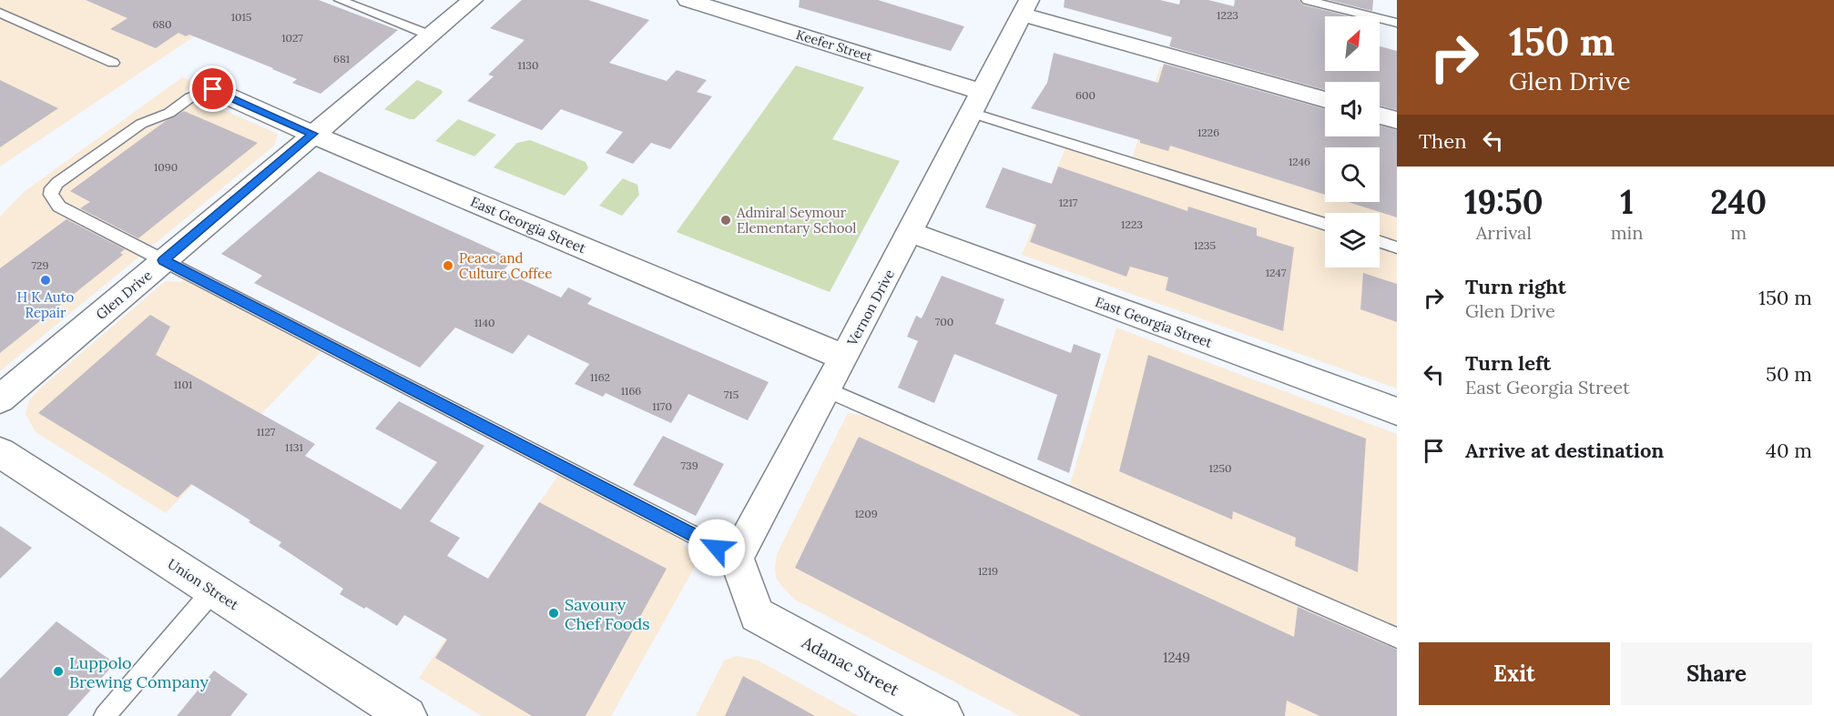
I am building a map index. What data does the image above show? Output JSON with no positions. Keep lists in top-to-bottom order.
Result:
{
  "streets": {
    "street": [
      "Keefer Street",
      "East Georgia Street",
      "Glen Drive",
      "Vernon Drive",
      "Union Street",
      "Adanac Street"
    ]
  },
  "crossings": [
    ["Keefer Street", "Vernon Drive"],
    ["East Georgia Street", "Glen Drive"],
    ["East Georgia Street", "Vernon Drive"],
    ["Vernon Drive", "Adanac Street"]
  ],
  "places": [
    "Admiral Seymour Elementary School",
    "Peace and Culture Coffee",
    "H K Auto Repair",
    "Savoury Chef Foods",
    "Luppolo Brewing Company"
  ],
  "house_numbers": [
    "1223",
    "1015",
    "680",
    "1027",
    "681",
    "1130",
    "600",
    "1226",
    "1246",
    "1090",
    "1217",
    "1223",
    "1235",
    "729",
    "1247",
    "700",
    "1140",
    "1162",
    "1101",
    "1166",
    "715",
    "1170",
    "1127",
    "1131",
    "739",
    "1250",
    "1209",
    "1219",
    "1249"
  ],
  "north": "top right",
  "page": {
    "turn": ["150 m", "Glen Drive"],
    "then": "Then",
    "eta": [
      "19:50",
      "Arrival",
      "1",
      "min",
      "240",
      "m"
    ],
    "list": [
      {
        "name": "Turn right",
        "note": "Glen Drive",
        "value": "150 m"
      },
      {
        "name": "Turn left",
        "note": "East Georgia Street",
        "value": "50 m"
      },
      {
        "name": "Arrive at destination",
        "value": "40 m"
      }
    ],
    "buttons": ["Exit", "Share"]
  }
}
